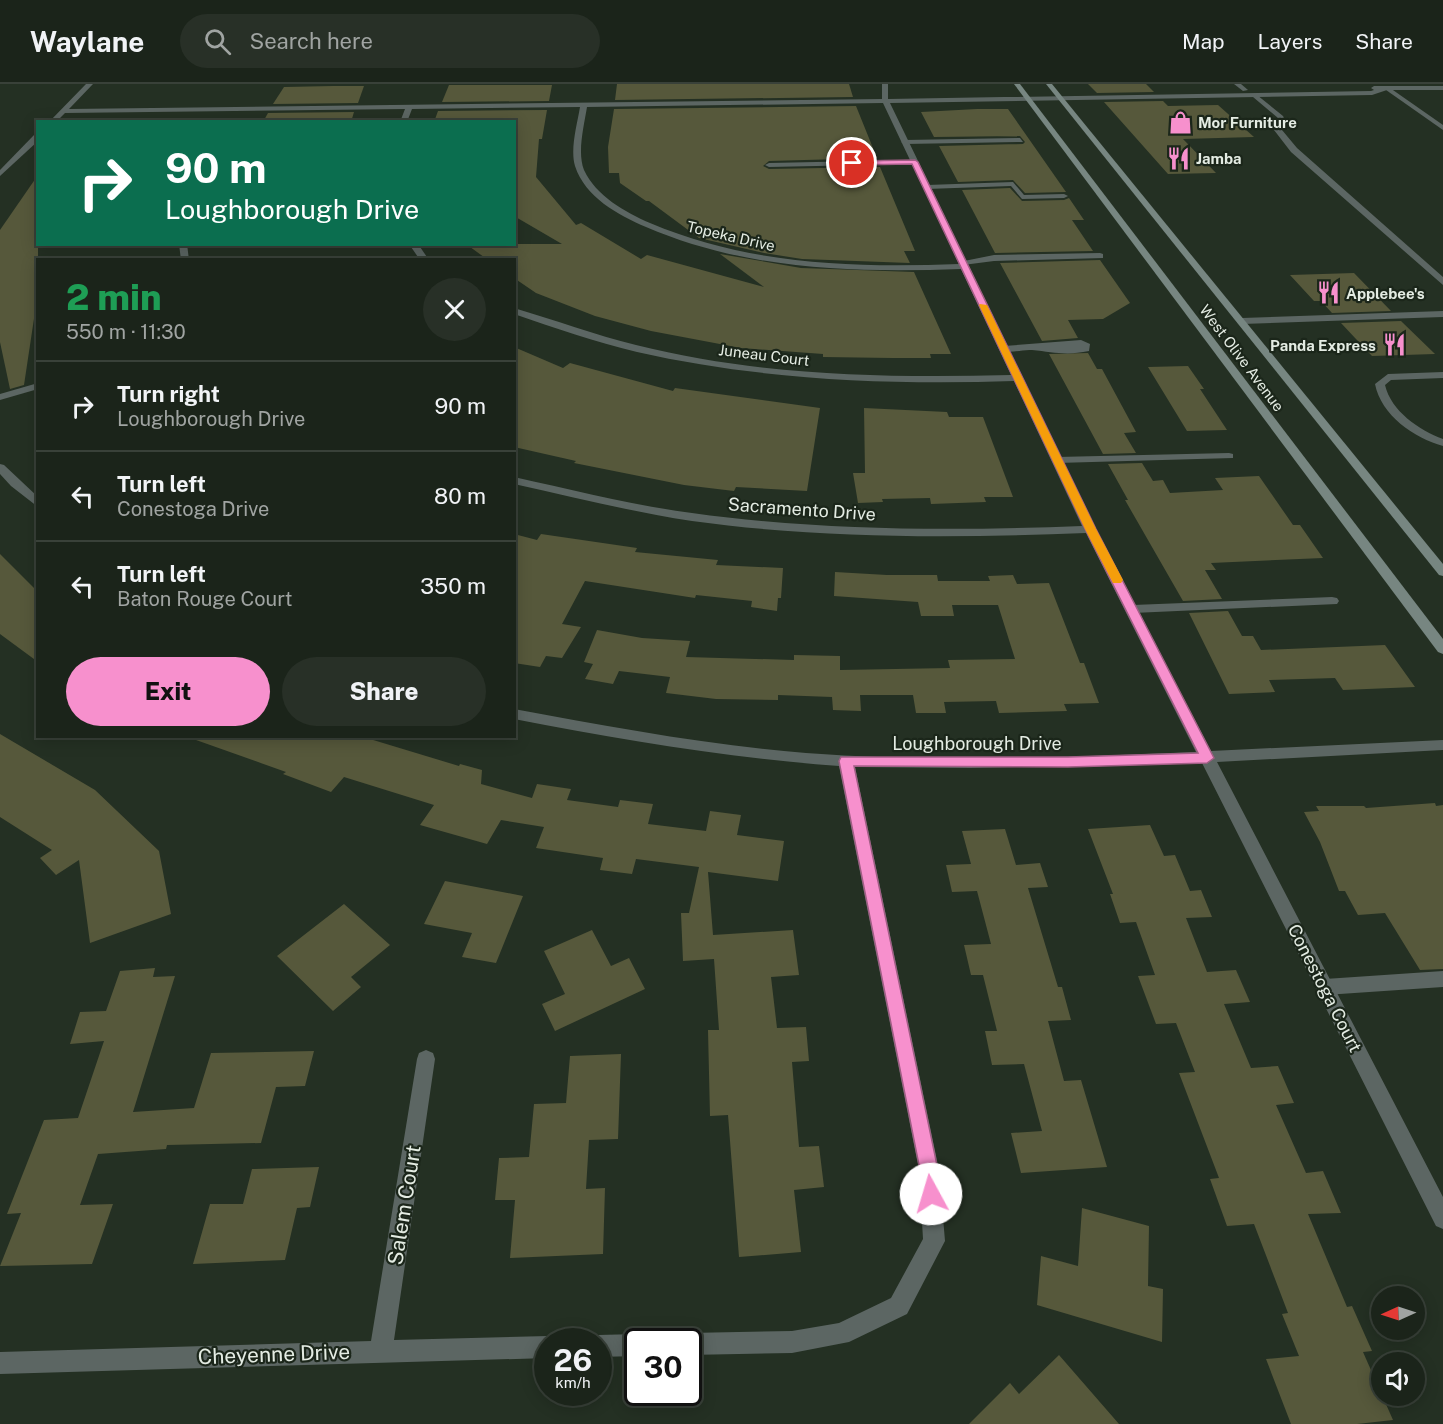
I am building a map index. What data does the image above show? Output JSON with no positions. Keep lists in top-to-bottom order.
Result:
{
  "streets": {
    "main road": ["West Olive Avenue"],
    "street": [
      "Topeka Drive",
      "Juneau Court",
      "Sacramento Drive",
      "Loughborough Drive",
      "Conestoga Court",
      "Salem Court",
      "Cheyenne Drive"
    ]
  },
  "crossings": [
    ["Topeka Drive", "Conestoga Court"],
    ["Juneau Court", "Conestoga Court"],
    ["Sacramento Drive", "Conestoga Court"],
    ["Loughborough Drive", "Conestoga Court"],
    ["Salem Court", "Cheyenne Drive"]
  ],
  "places": {
    "shop": ["Mor Furniture"],
    "restaurant": ["Jamba", "Applebee's", "Panda Express"]
  },
  "north": "left",
  "page": {
    "header": "Waylane",
    "search": "Search here",
    "nav": ["Map", "Layers", "Share"],
    "turn": ["90 m", "Loughborough Drive"],
    "heading": ["2 min", "550 m · 11:30"],
    "list": [
      {
        "name": "Turn right",
        "note": "Loughborough Drive",
        "value": "90 m"
      },
      {
        "name": "Turn left",
        "note": "Conestoga Drive",
        "value": "80 m"
      },
      {
        "name": "Turn left",
        "note": "Baton Rouge Court",
        "value": "350 m"
      }
    ],
    "buttons": ["Exit", "Share"],
    "speed": "26 km/h",
    "limit": "30"
  }
}
